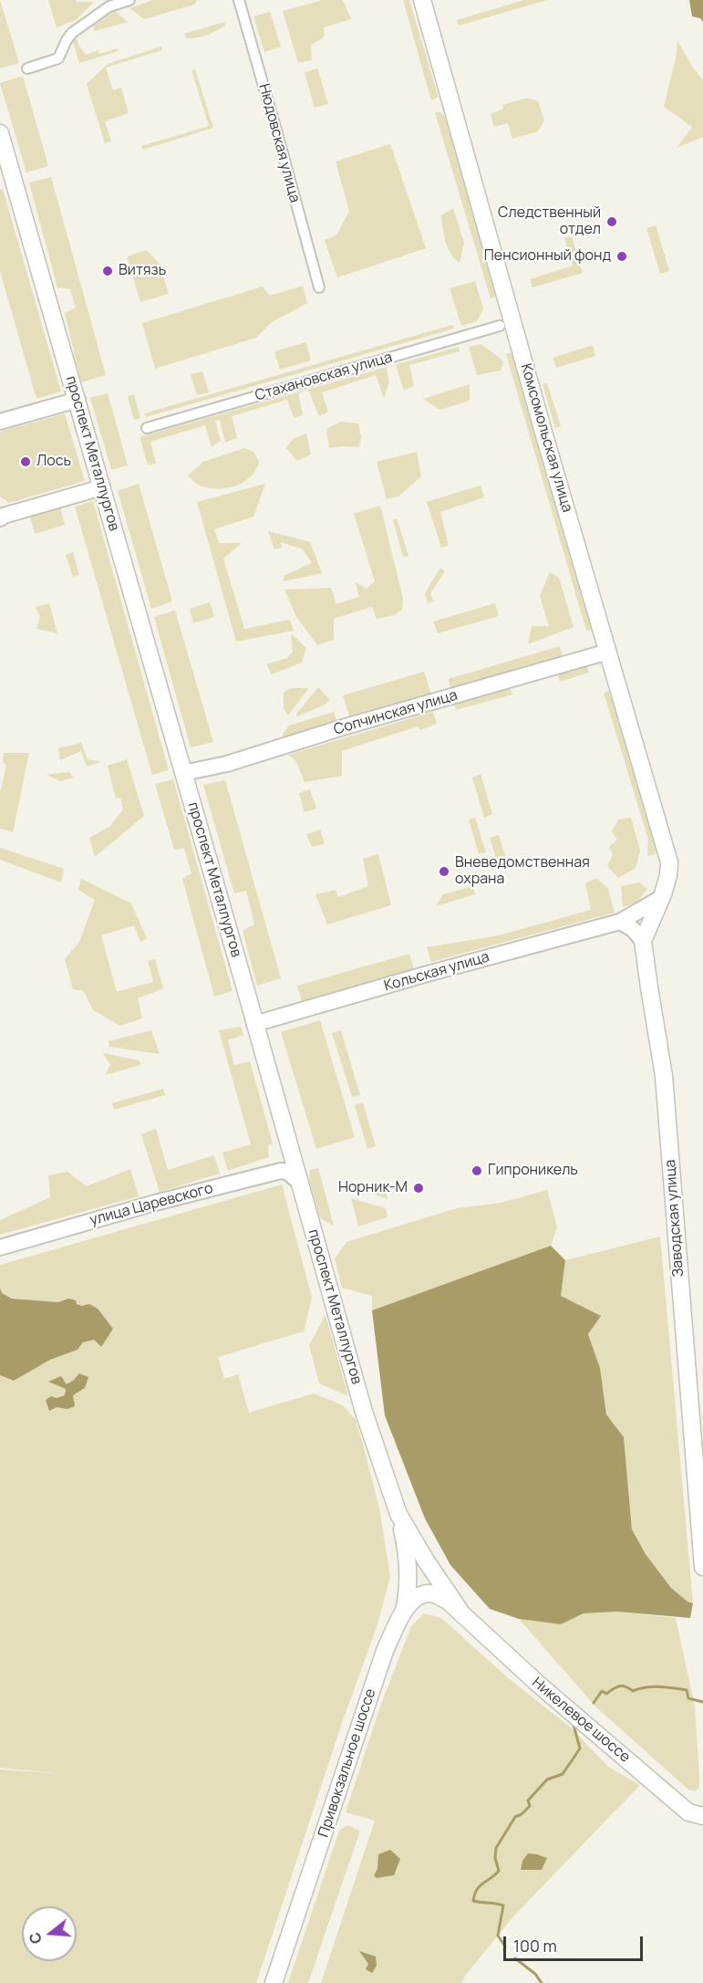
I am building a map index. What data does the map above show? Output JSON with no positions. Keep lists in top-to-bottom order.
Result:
{
  "streets": {
    "main road": [
      "Комсомольская улица",
      "проспект Металлургов",
      "Заводская улица",
      "Никелевое шоссе",
      "Привокзальное шоссе"
    ],
    "street": [
      "Нюдовская улица",
      "Стахановская улица",
      "Сопчинская улица",
      "Кольская улица",
      "улица Царевского"
    ]
  },
  "crossings": [
    ["Комсомольская улица", "Сопчинская улица"],
    ["Комсомольская улица", "Кольская улица"],
    ["проспект Металлургов", "Сопчинская улица"],
    ["проспект Металлургов", "Кольская улица"],
    ["проспект Металлургов", "Никелевое шоссе"],
    ["проспект Металлургов", "Привокзальное шоссе"],
    ["Никелевое шоссе", "Привокзальное шоссе"]
  ],
  "places": [
    "Следственный отдел",
    "Пенсионный фонд",
    "Витязь",
    "Лось",
    "Вневедомственная охрана",
    "Гипроникель",
    "Норник-М"
  ],
  "scale_bar": "100 m",
  "north": "left"
}
